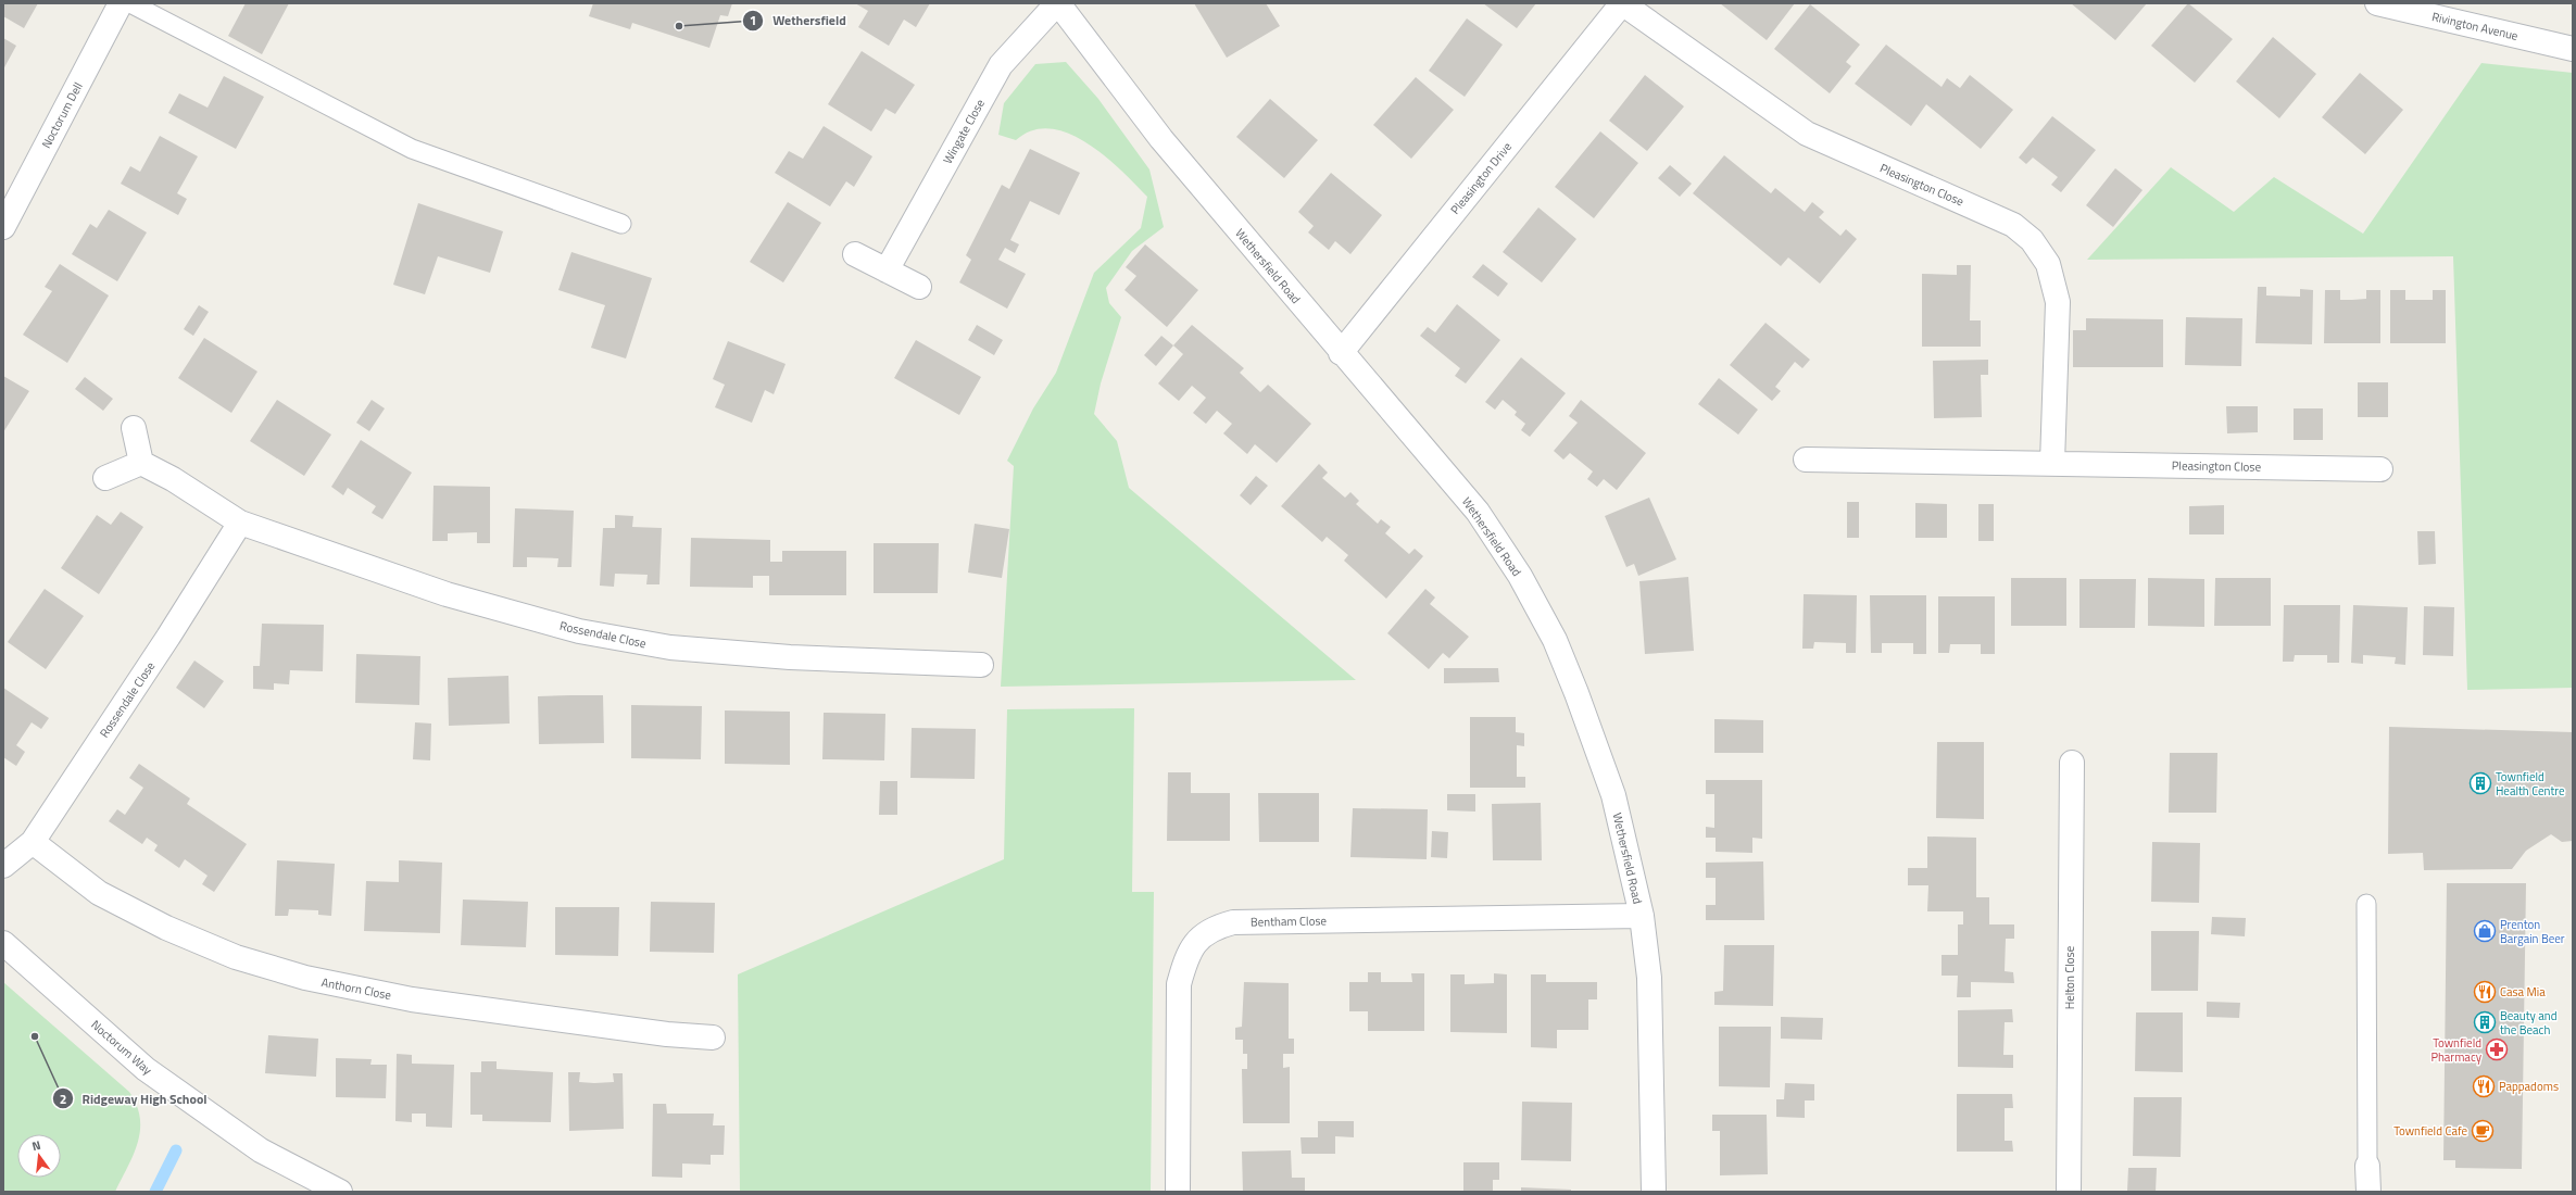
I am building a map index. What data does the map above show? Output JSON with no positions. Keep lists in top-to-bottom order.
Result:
{
  "streets": {
    "street": [
      "Rivington Avenue",
      "Noctorum Dell",
      "Wingate Close",
      "Pleasington Drive",
      "Pleasington Close",
      "Wethersfield Road",
      "Rossendale Close",
      "Bentham Close",
      "Helton Close",
      "Anthorn Close",
      "Noctorum Way"
    ]
  },
  "crossings": [
    ["Wingate Close", "Wethersfield Road"],
    ["Pleasington Drive", "Pleasington Close"],
    ["Pleasington Drive", "Wethersfield Road"],
    ["Wethersfield Road", "Bentham Close"],
    ["Rossendale Close", "Anthorn Close"]
  ],
  "places": {
    "other": ["Wethersfield", "Ridgeway High School"],
    "building": ["Townfield Health Centre", "Beauty and the Beach"],
    "shop": ["Prenton Bargain Beer"],
    "restaurant": ["Casa Mia", "Pappadoms"],
    "pharmacy": ["Townfield Pharmacy"],
    "cafe": ["Townfield Cafe"]
  },
  "north": "top"
}
